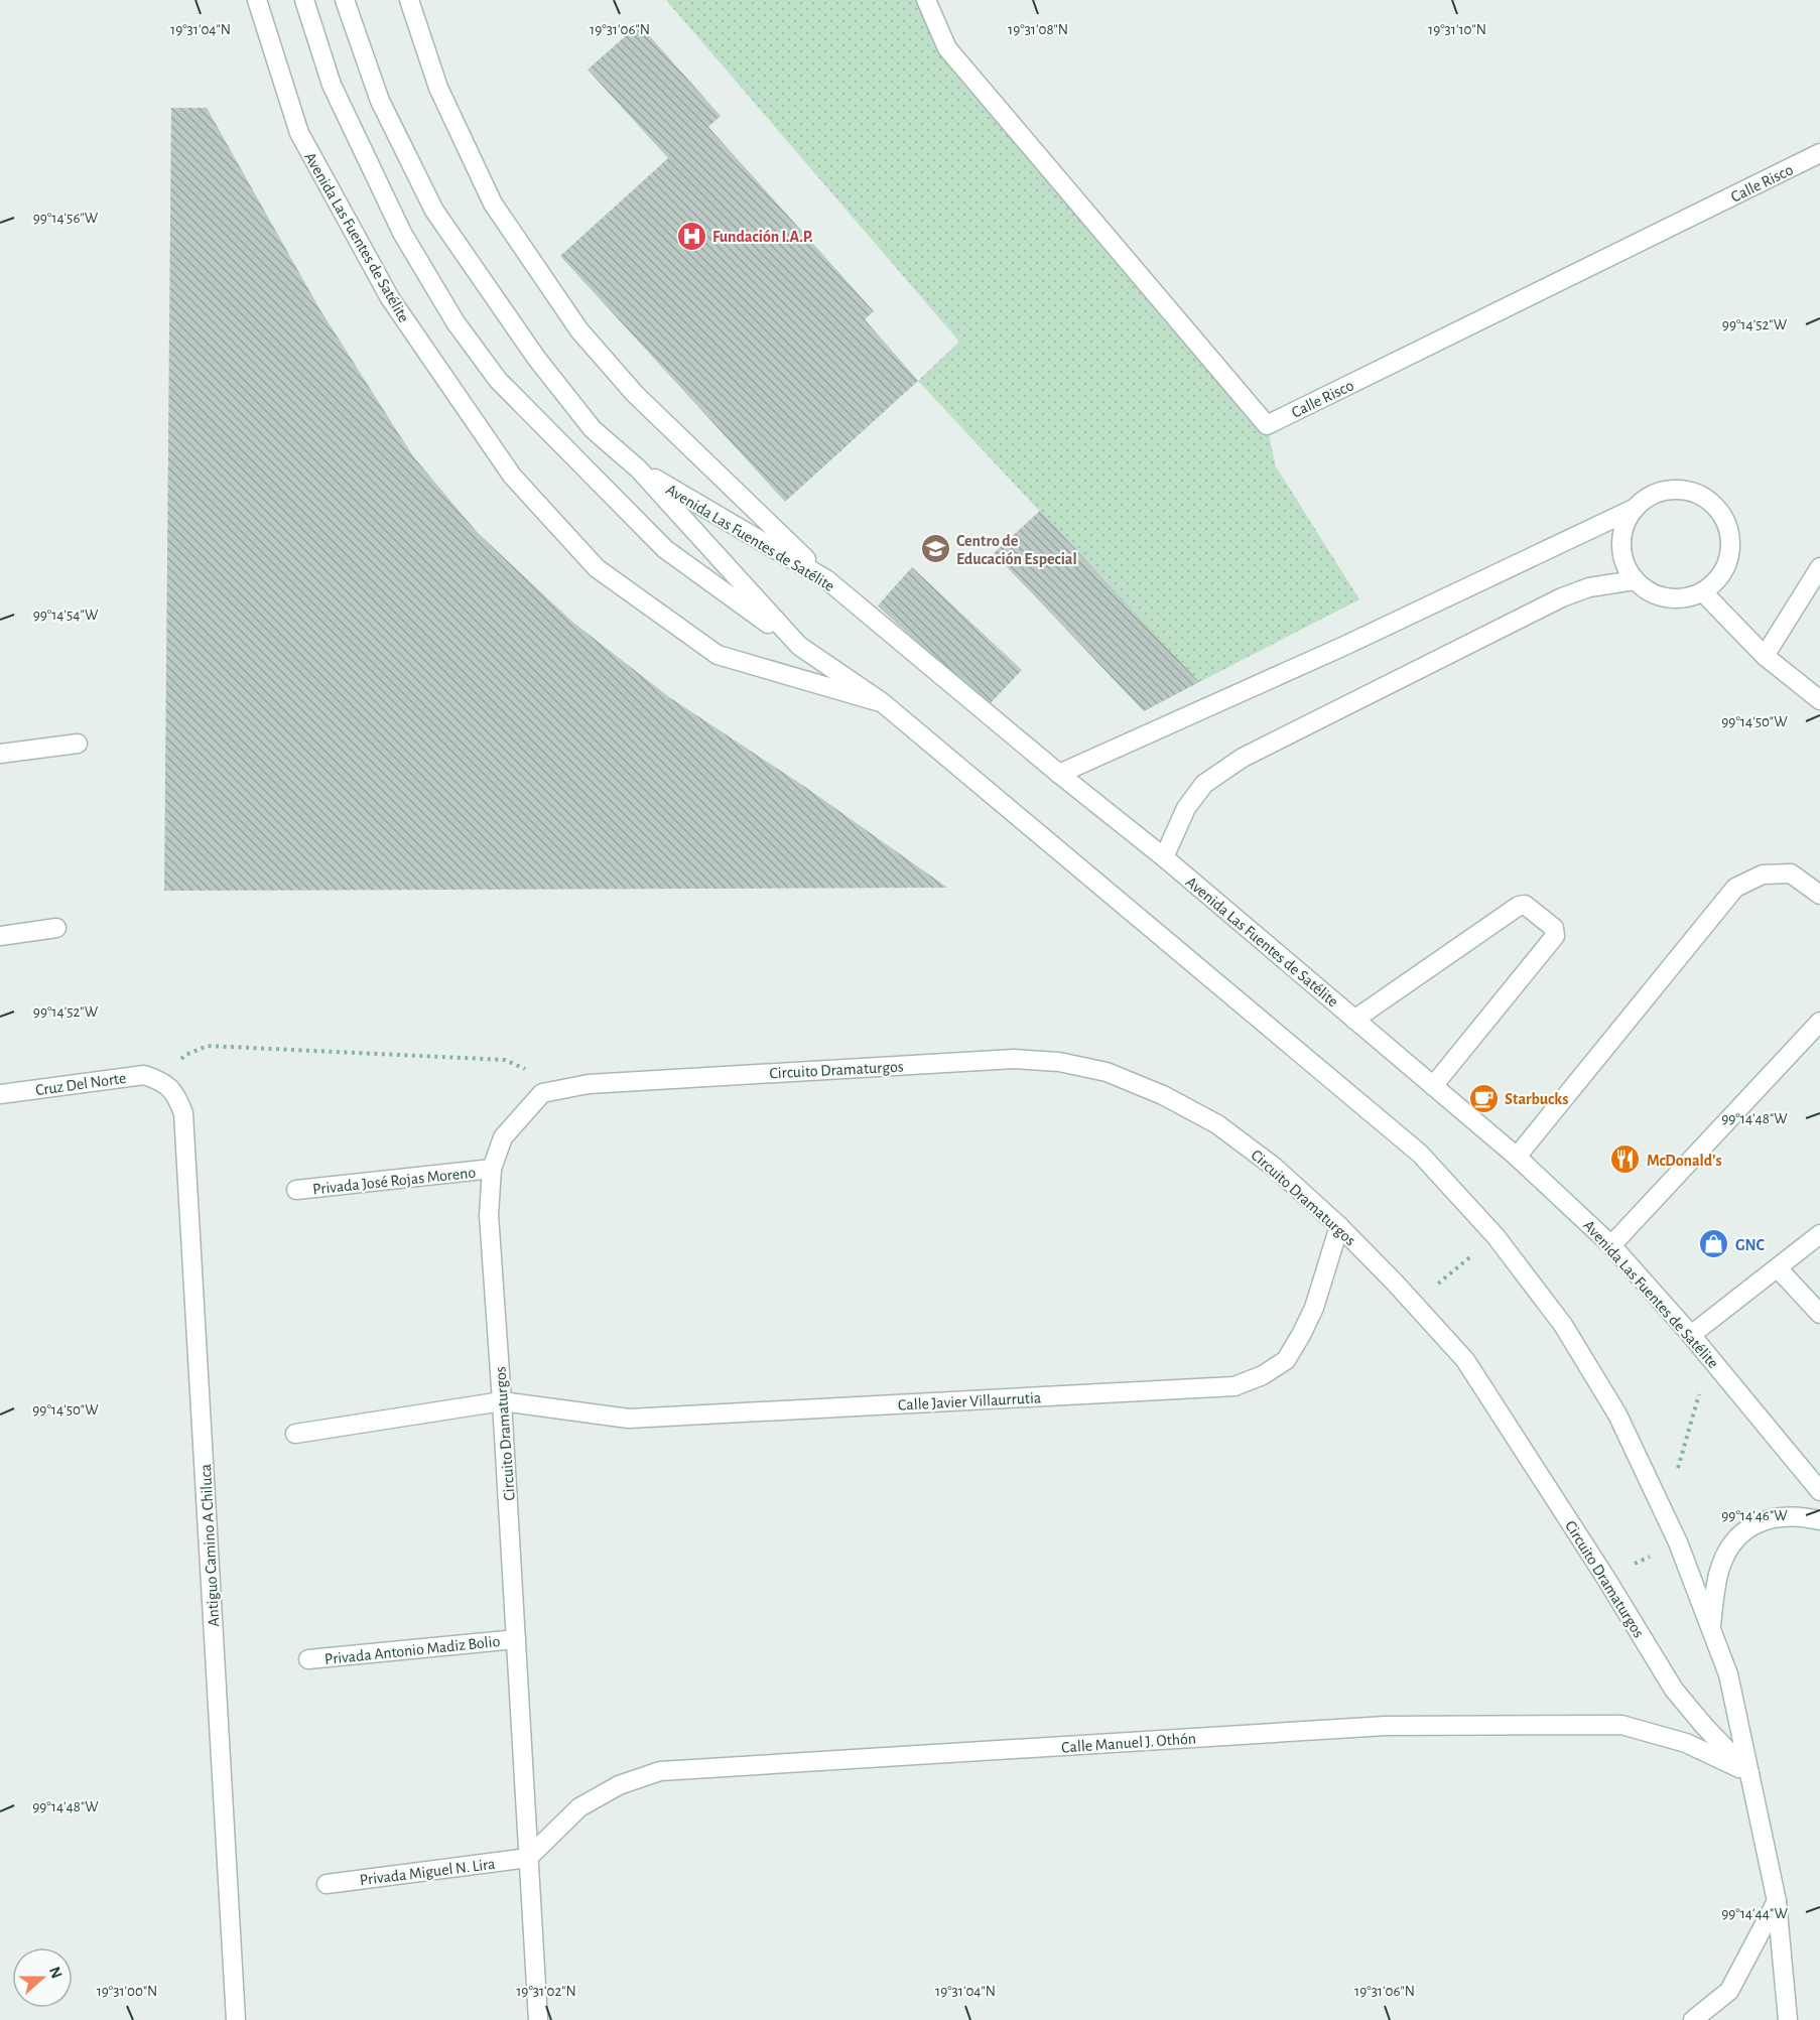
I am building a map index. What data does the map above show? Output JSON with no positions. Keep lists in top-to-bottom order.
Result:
{
  "streets": {
    "street": [
      "Calle Risco",
      "Avenida Las Fuentes de Satélite",
      "Circuito Dramaturgos",
      "Cruz Del Norte",
      "Privada José Rojas Moreno",
      "Calle Javier Villaurrutia",
      "Antiguo Camino A Chiluca",
      "Privada Antonio Madiz Bolio",
      "Calle Manuel J. Othón",
      "Privada Miguel N. Lira"
    ]
  },
  "crossings": [
    ["Circuito Dramaturgos", "Privada José Rojas Moreno"],
    ["Circuito Dramaturgos", "Calle Javier Villaurrutia"],
    ["Circuito Dramaturgos", "Privada Antonio Madiz Bolio"],
    ["Circuito Dramaturgos", "Calle Manuel J. Othón"],
    ["Circuito Dramaturgos", "Privada Miguel N. Lira"],
    ["Cruz Del Norte", "Antiguo Camino A Chiluca"],
    ["Calle Manuel J. Othón", "Privada Miguel N. Lira"]
  ],
  "places": {
    "hospital": ["Fundación I.A.P."],
    "school or university": ["Centro de Educación Especial"],
    "cafe": ["Starbucks"],
    "restaurant": ["McDonald's"],
    "shop": ["GNC"]
  },
  "north": "right",
  "coordinates": [
    "19°31'04\"N",
    "19°31'06\"N",
    "19°31'08\"N",
    "19°31'10\"N",
    "99°14'56\"W",
    "99°14'52\"W",
    "99°14'54\"W",
    "99°14'50\"W",
    "99°14'48\"W",
    "99°14'46\"W",
    "99°14'44\"W",
    "19°31'00\"N",
    "19°31'02\"N"
  ]
}
